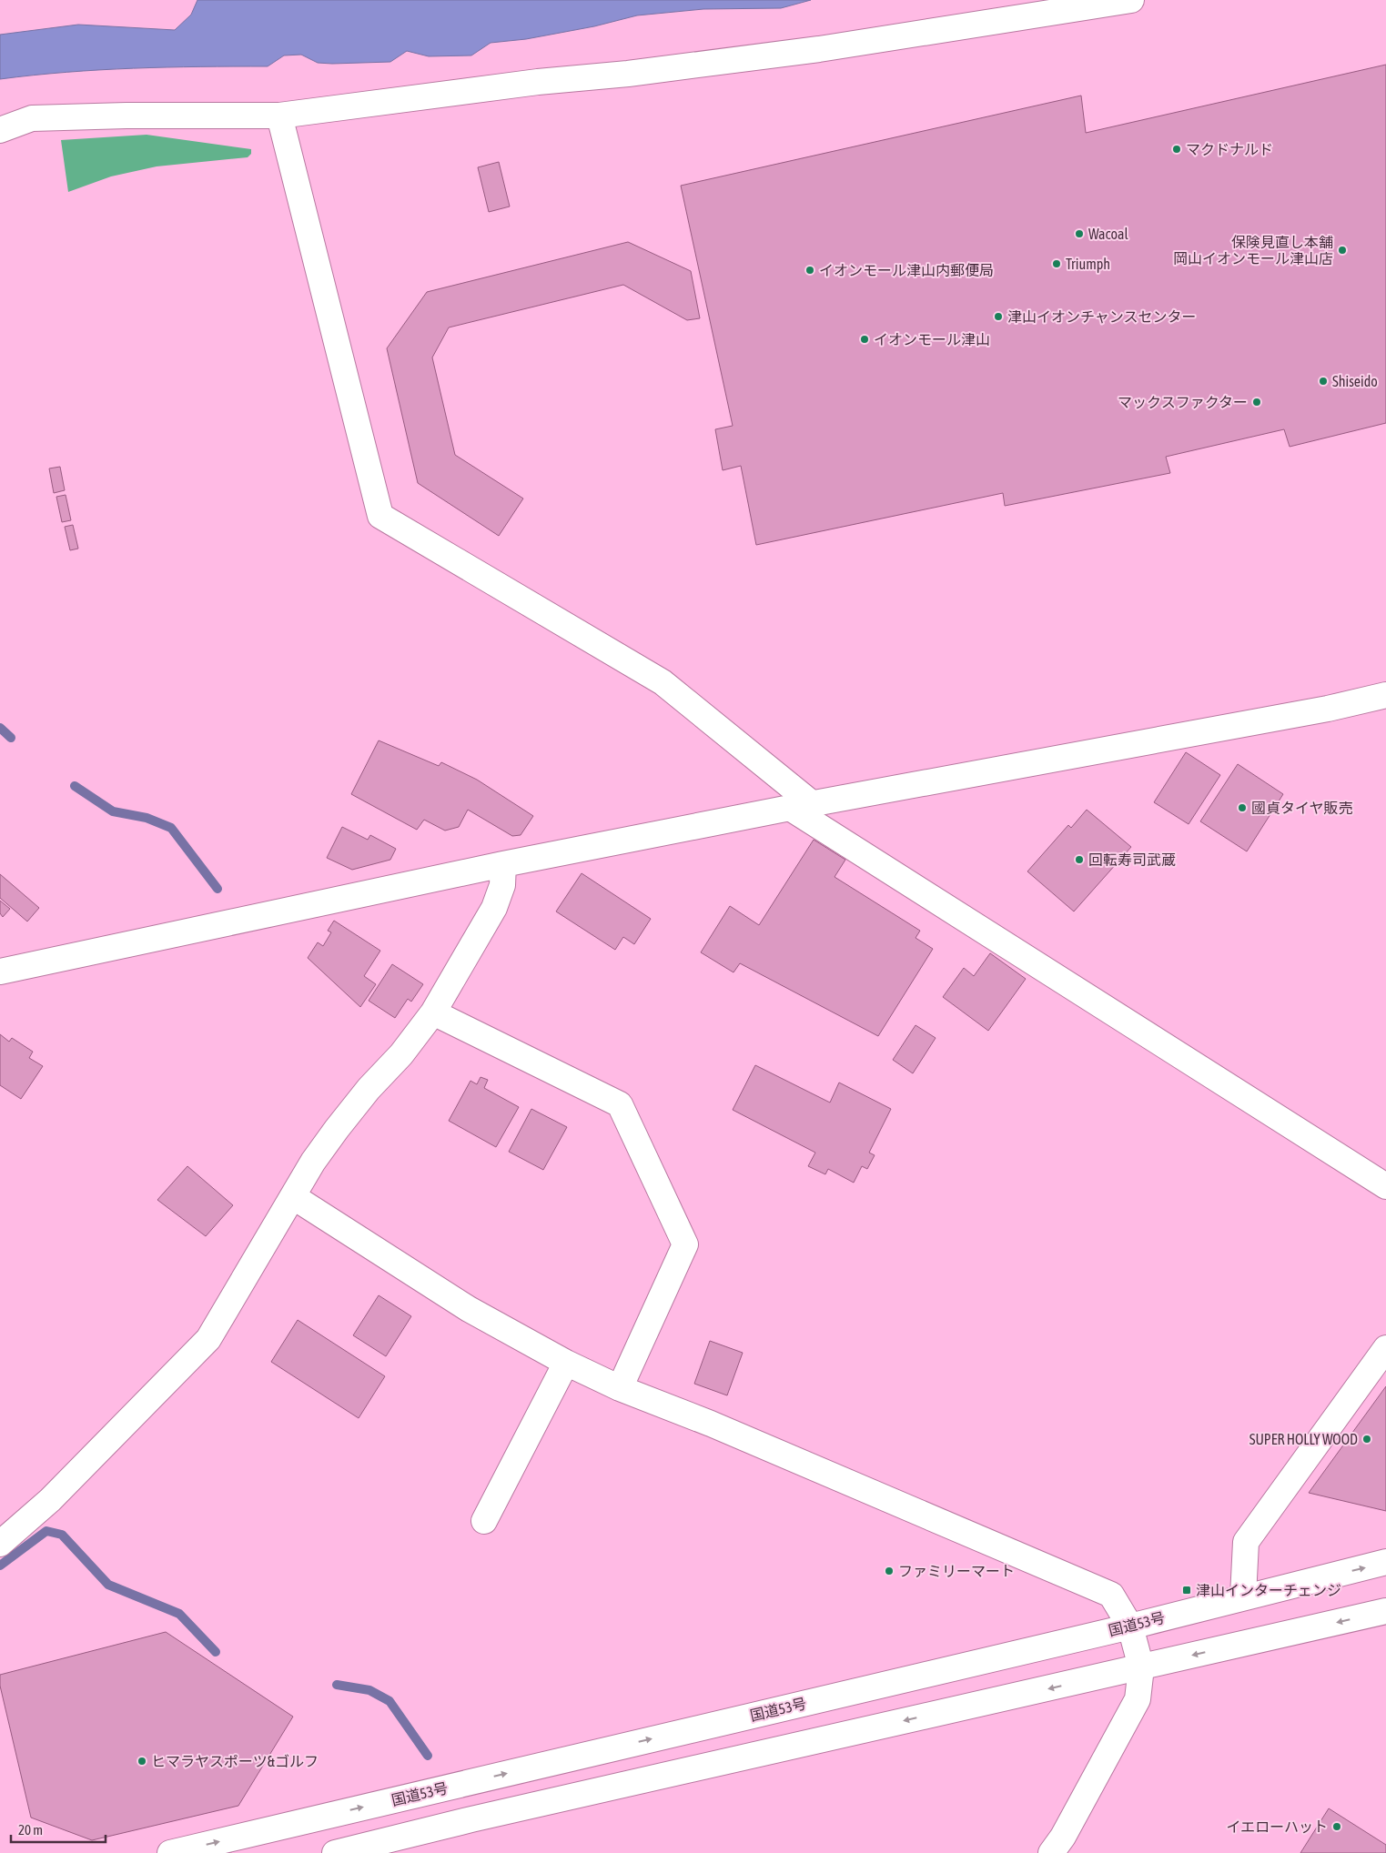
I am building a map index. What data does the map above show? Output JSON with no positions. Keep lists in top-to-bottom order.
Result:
{
  "streets": {
    "main road": ["国道53号"]
  },
  "places": {
    "other": [
      "マクドナルド",
      "Wacoal",
      "保険見直し本舗 岡山イオンモール津山店",
      "Triumph",
      "イオンモール津山内郵便局",
      "津山イオンチャンスセンター",
      "イオンモール津山",
      "Shiseido",
      "マックスファクター",
      "國貞タイヤ販売",
      "回転寿司武蔵",
      "SUPER HOLLY WOOD",
      "ファミリーマート",
      "ヒマラヤスポーツ&ゴルフ",
      "イエローハット"
    ],
    "transit": ["津山インターチェンジ"]
  },
  "scale_bar": "20 m"
}
